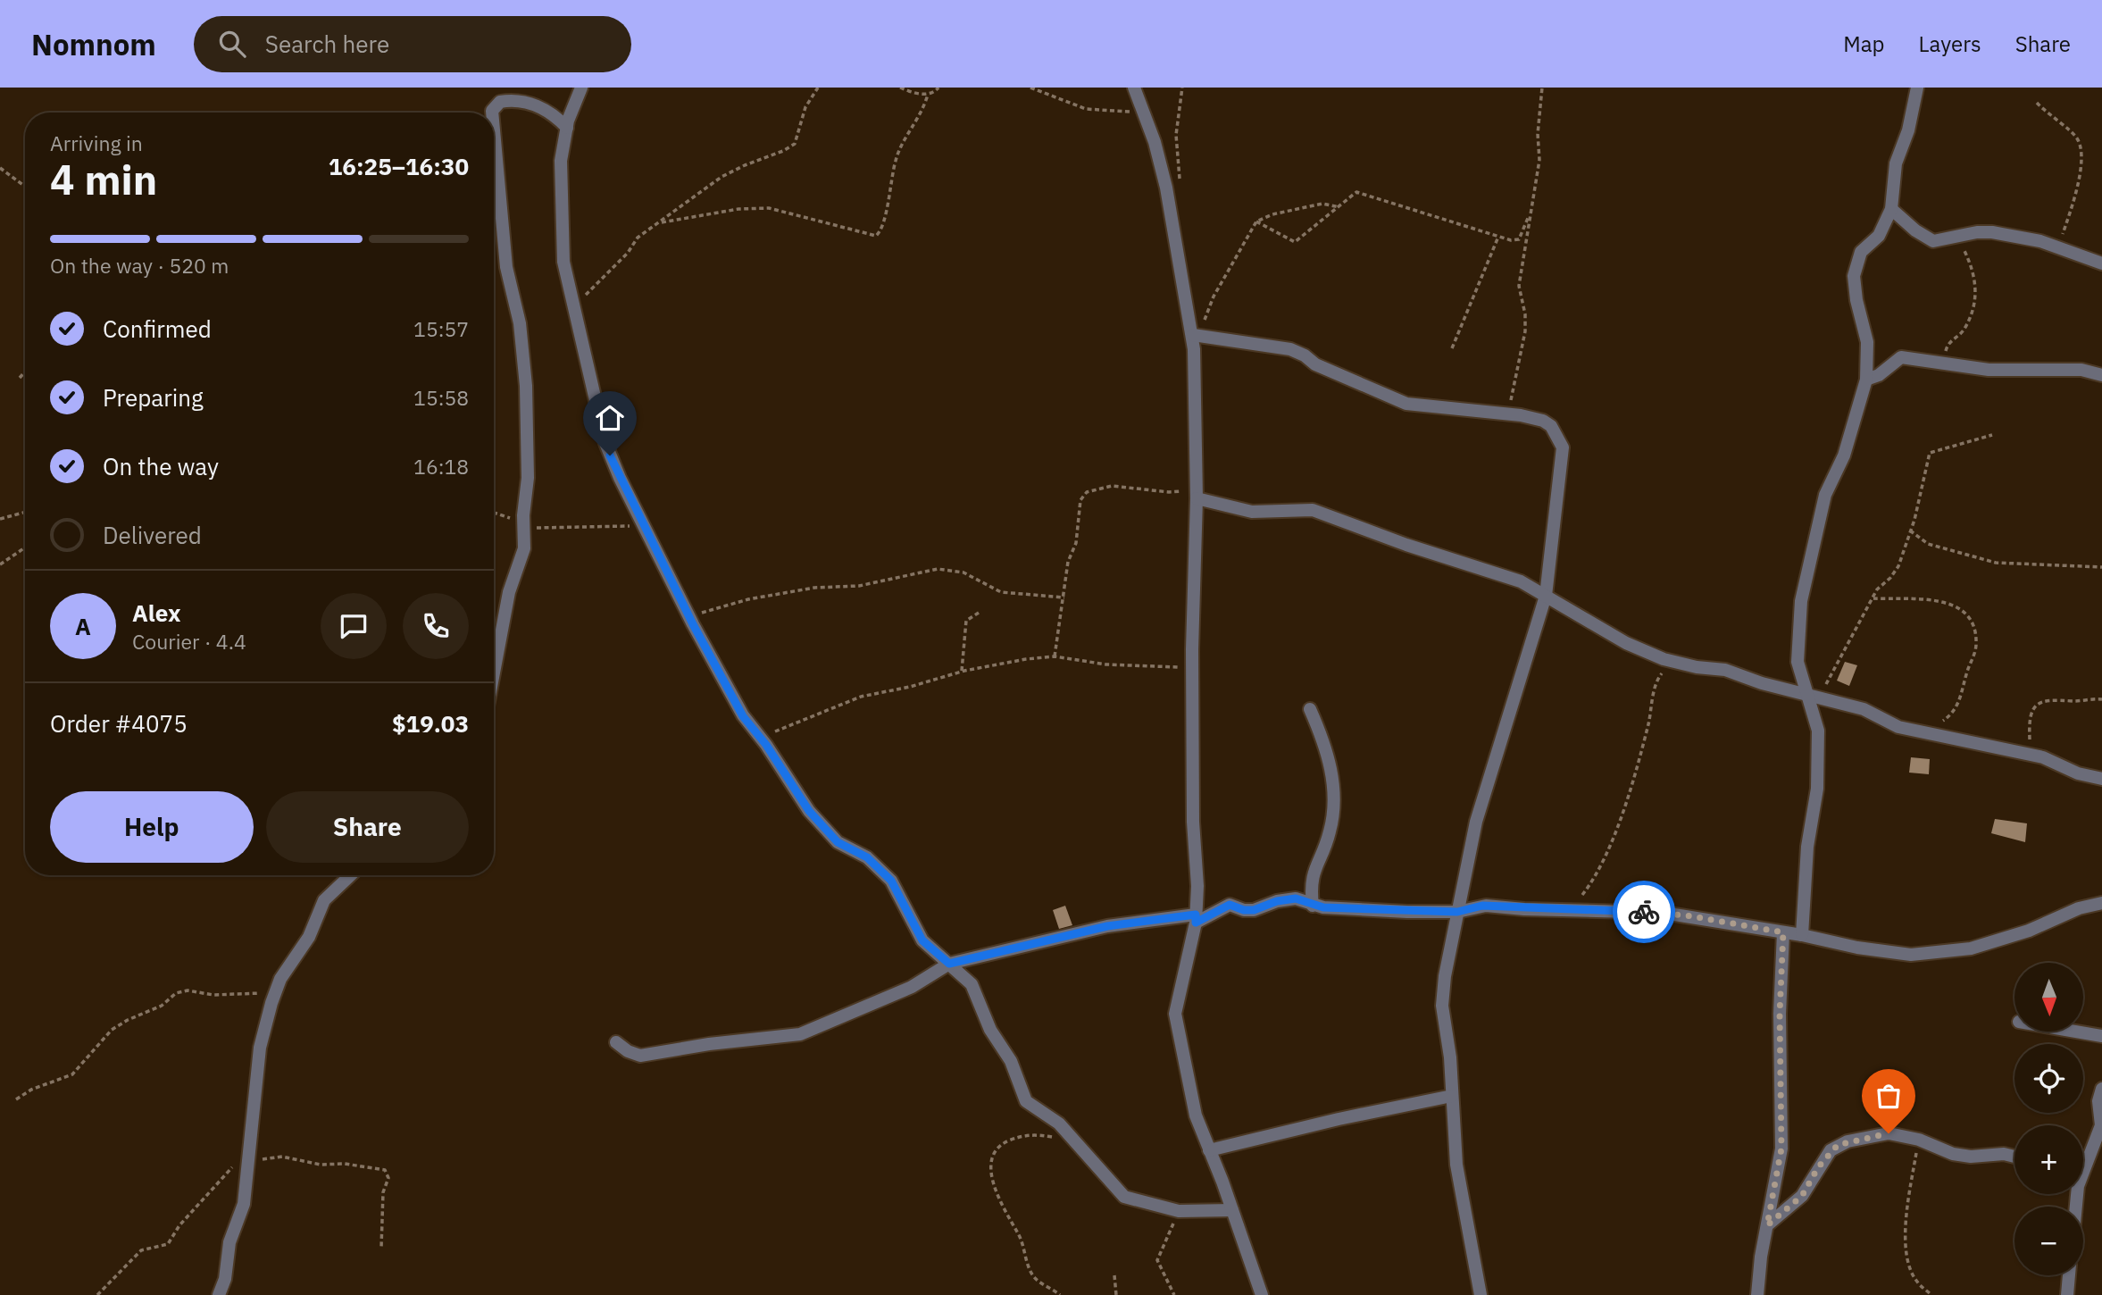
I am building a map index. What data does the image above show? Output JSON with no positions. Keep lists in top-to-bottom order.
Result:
{
  "north": "bottom",
  "page": {
    "header": "Nomnom",
    "search": "Search here",
    "nav": ["Map", "Layers", "Share"],
    "heading": ["4 min", "Arriving in", "16:25–16:30"],
    "panel": [
      "Alex",
      "Courier · 4.4",
      "Order #4075",
      "$19.03"
    ],
    "bar": "On the way · 520 m",
    "list": [
      ["Confirmed", "15:57"],
      ["Preparing", "15:58"],
      ["On the way", "16:18"],
      "Delivered"
    ],
    "round": "A",
    "buttons": ["Help", "Share"],
    "map_buttons": ["+", "−"]
  }
}
